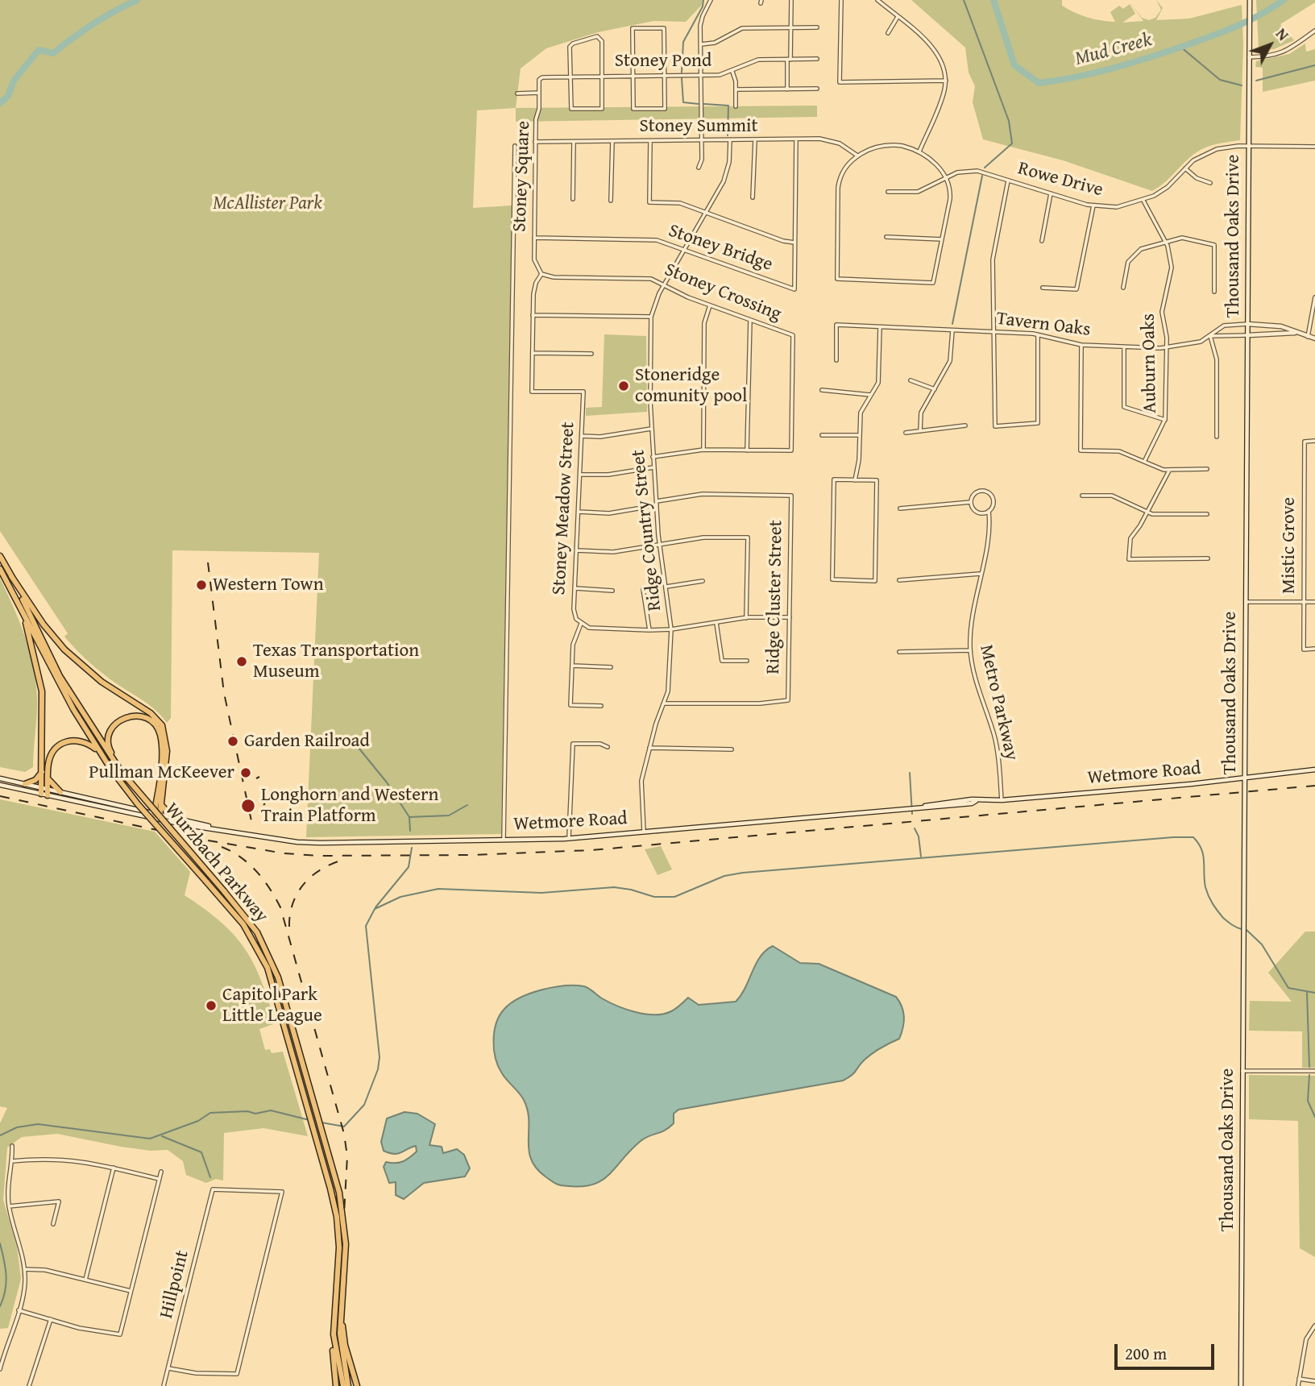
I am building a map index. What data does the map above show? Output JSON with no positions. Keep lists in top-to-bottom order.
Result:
{
  "streets": {
    "highway": ["Wurzbach Parkway"],
    "main road": ["Thousand Oaks Drive", "Tavern Oaks", "Wetmore Road"],
    "street": [
      "Stoney Pond",
      "Stoney Summit",
      "Stoney Square",
      "Rowe Drive",
      "Stoney Bridge",
      "Stoney Crossing",
      "Auburn Oaks",
      "Stoney Meadow Street",
      "Ridge Country Street",
      "Mistic Grove",
      "Ridge Cluster Street",
      "Metro Parkway",
      "Hillpoint"
    ]
  },
  "crossings": [
    ["Stoney Pond", "Stoney Square"],
    ["Stoney Summit", "Stoney Square"],
    ["Stoney Summit", "Rowe Drive"],
    ["Stoney Summit", "Ridge Country Street"],
    ["Stoney Square", "Stoney Bridge"],
    ["Stoney Square", "Stoney Crossing"],
    ["Rowe Drive", "Thousand Oaks Drive"],
    ["Rowe Drive", "Auburn Oaks"],
    ["Thousand Oaks Drive", "Tavern Oaks"],
    ["Thousand Oaks Drive", "Wetmore Road"],
    ["Stoney Bridge", "Ridge Country Street"],
    ["Stoney Crossing", "Ridge Country Street"],
    ["Tavern Oaks", "Auburn Oaks"],
    ["Ridge Country Street", "Ridge Cluster Street"],
    ["Ridge Country Street", "Wetmore Road"],
    ["Metro Parkway", "Wetmore Road"]
  ],
  "water": ["Mud Creek"],
  "parks": ["McAllister Park"],
  "places": [
    "Stoneridge comunity pool",
    "Western Town",
    "Texas Transportation Museum",
    "Garden Railroad",
    "Pullman McKeever",
    "Longhorn and Western Train Platform",
    "Capitol Park Little League"
  ],
  "scale_bar": "200 m",
  "north": "top right"
}
